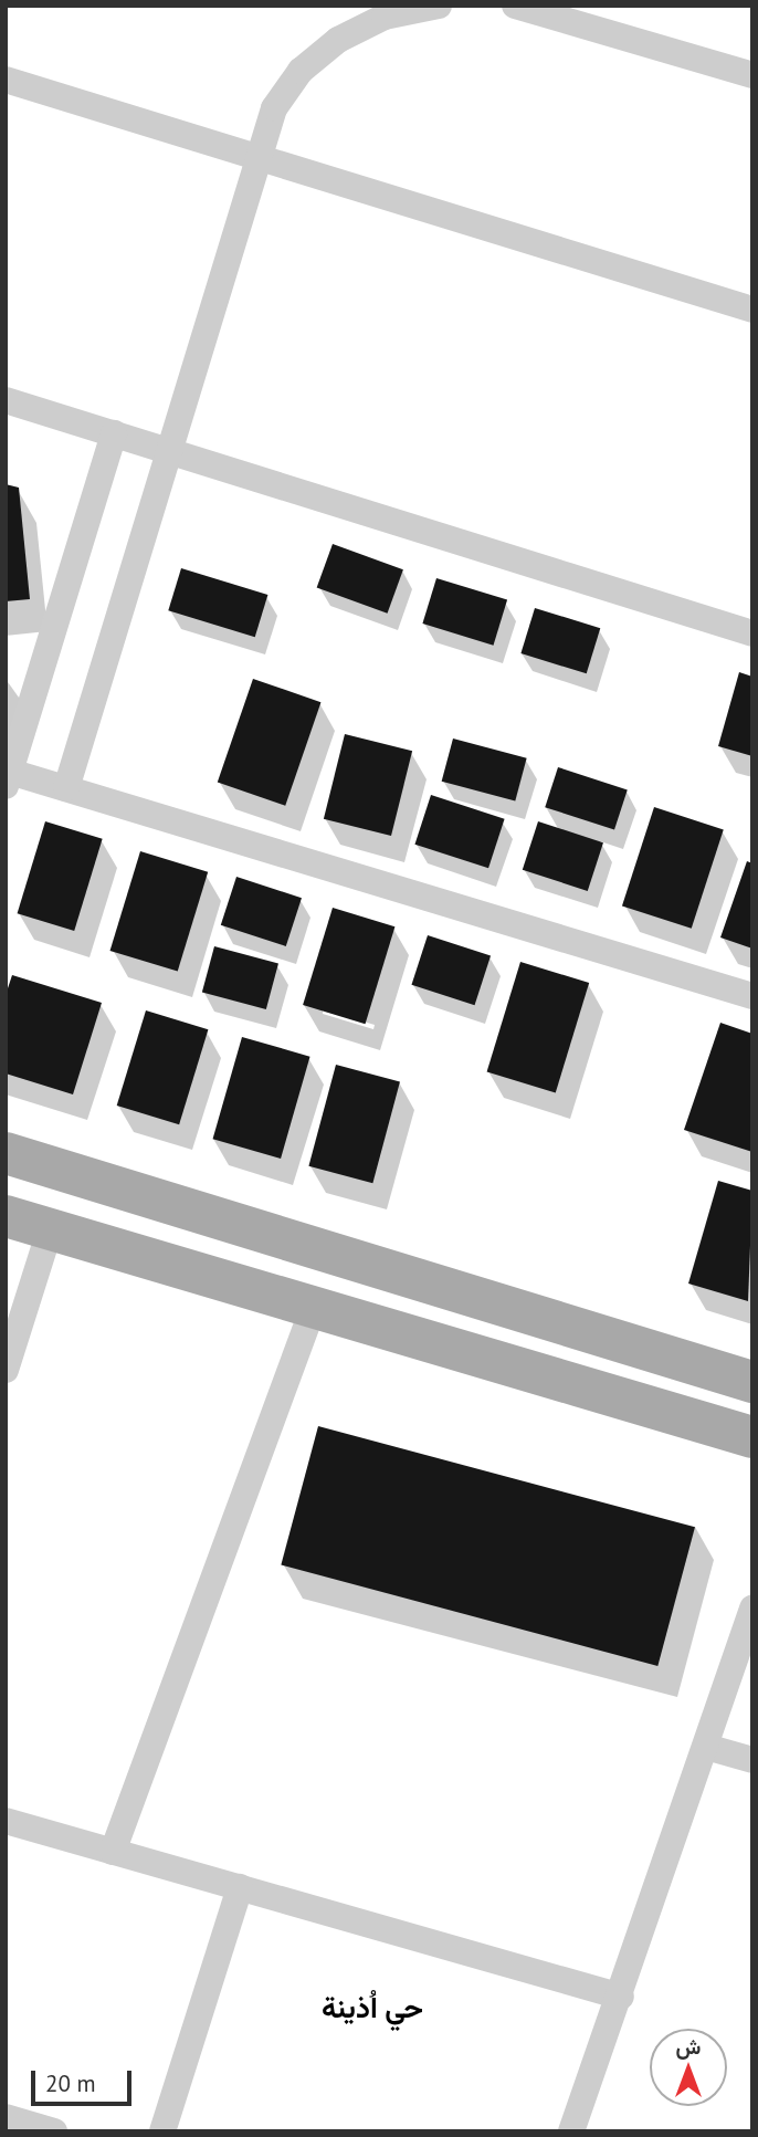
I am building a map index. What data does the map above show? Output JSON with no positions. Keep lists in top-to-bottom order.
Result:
{
  "districts": ["حي اُذينة"],
  "scale_bar": "20 m",
  "north": "top"
}
